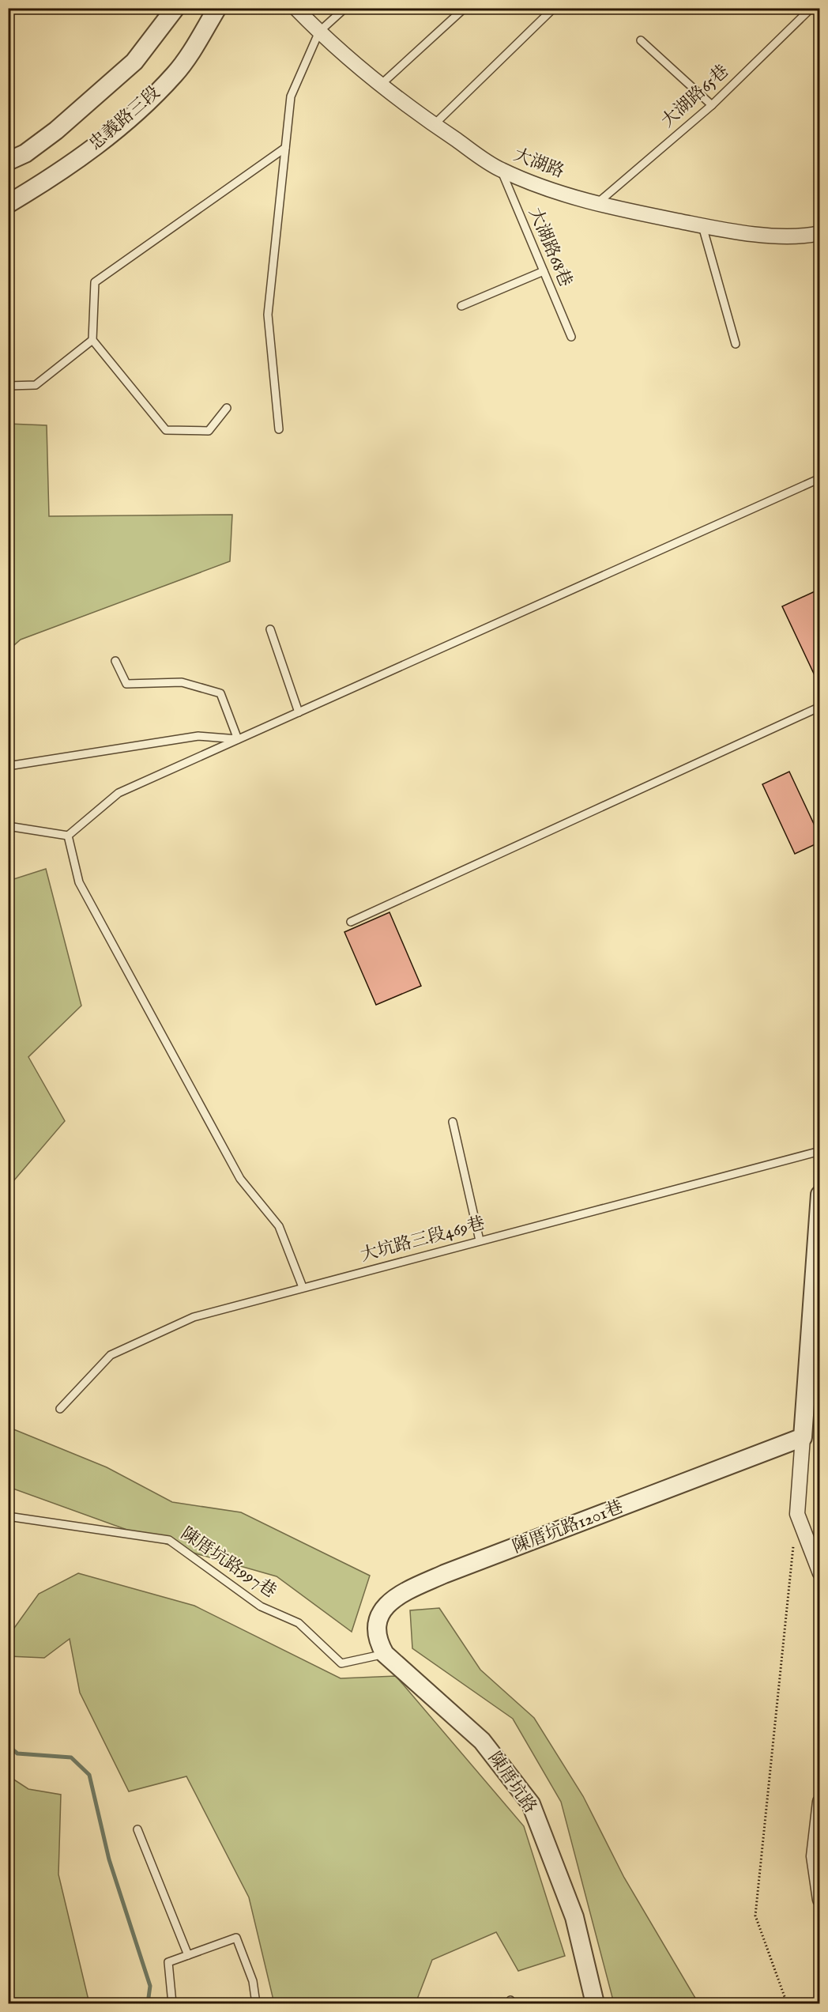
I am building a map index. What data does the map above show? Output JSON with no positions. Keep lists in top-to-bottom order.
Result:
{
  "streets": {
    "street": [
      "忠義路三段",
      "大湖路",
      "陳厝坑路1201巷",
      "陳厝坑路"
    ],
    "lane": [
      "大湖路65巷",
      "大湖路68巷",
      "大坑路三段469巷",
      "陳厝坑路997巷"
    ]
  },
  "crossings": [
    ["大湖路65巷", "大湖路"],
    ["大湖路", "大湖路68巷"],
    ["陳厝坑路1201巷", "陳厝坑路997巷"],
    ["陳厝坑路1201巷", "陳厝坑路"],
    ["陳厝坑路997巷", "陳厝坑路"]
  ]
}
